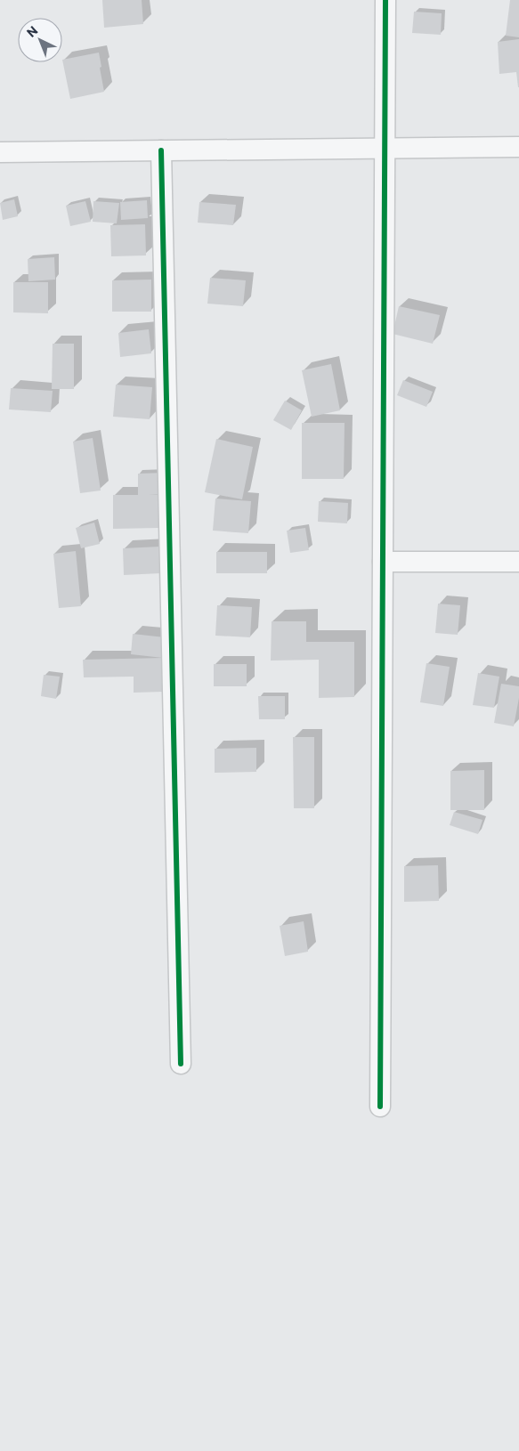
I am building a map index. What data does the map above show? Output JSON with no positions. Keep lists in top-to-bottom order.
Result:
{
  "north": "top left"
}
